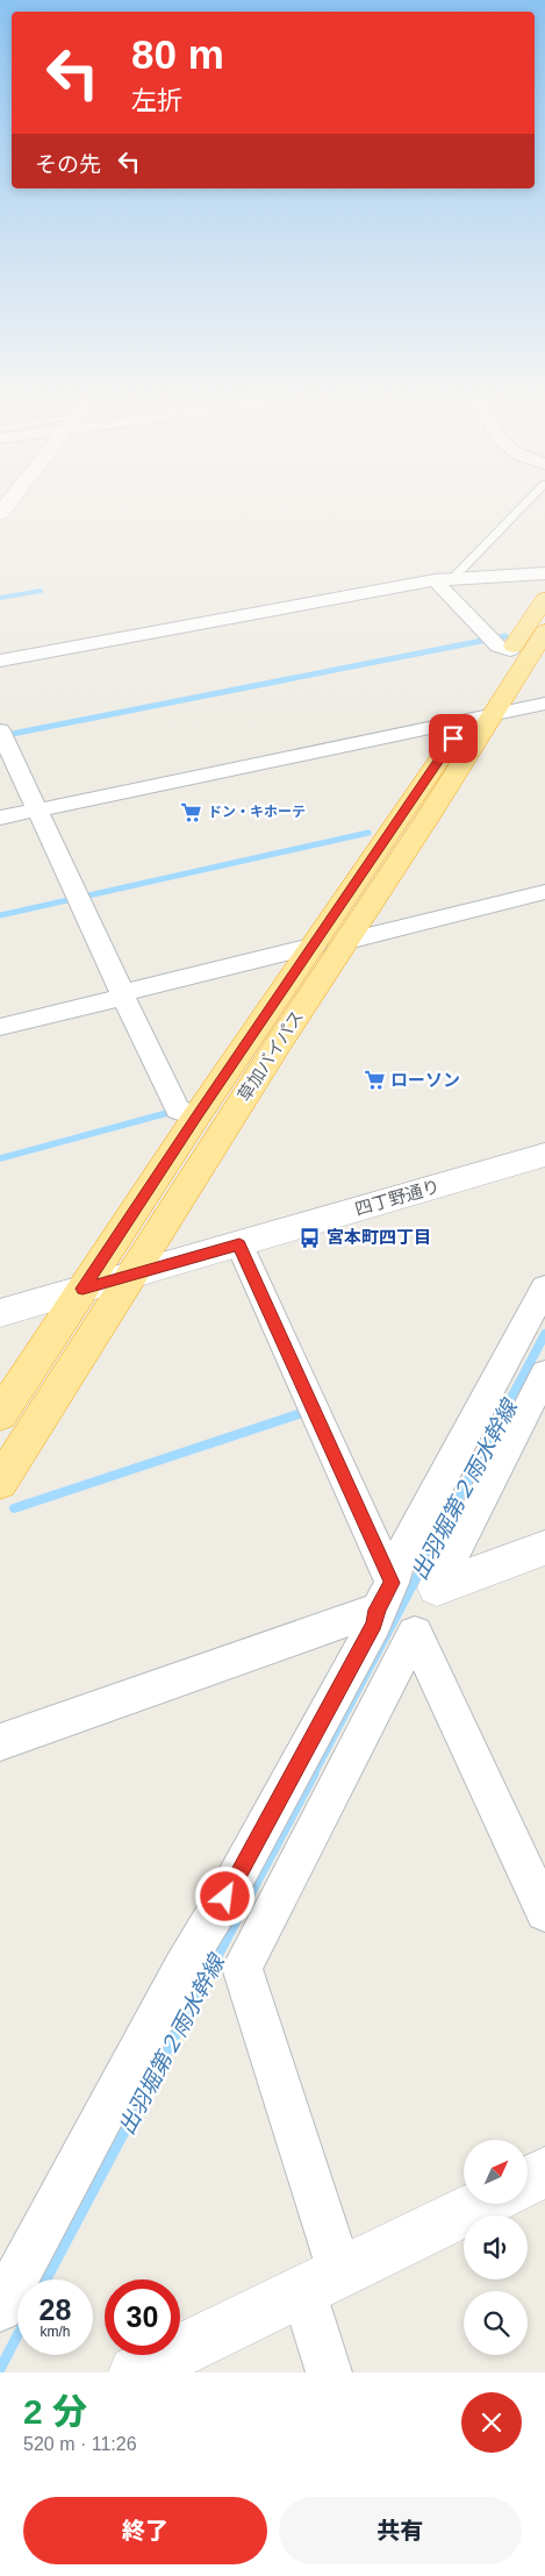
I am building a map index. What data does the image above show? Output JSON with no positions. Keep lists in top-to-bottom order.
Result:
{
  "streets": {
    "highway": ["草加バイパス"],
    "street": ["四丁野通り"]
  },
  "crossings": [
    ["草加バイパス", "四丁野通り"]
  ],
  "water": ["出羽堀第２雨水幹線"],
  "places": {
    "supermarket": ["ドン・キホーテ", "ローソン"],
    "bus stop": ["宮本町四丁目"]
  },
  "north": "top right",
  "page": {
    "turn": ["80 m", "左折"],
    "then": "その先",
    "speed": "28 km/h",
    "limit": "30",
    "heading": ["2 分", "520 m · 11:26"],
    "buttons": ["終了", "共有"]
  }
}
